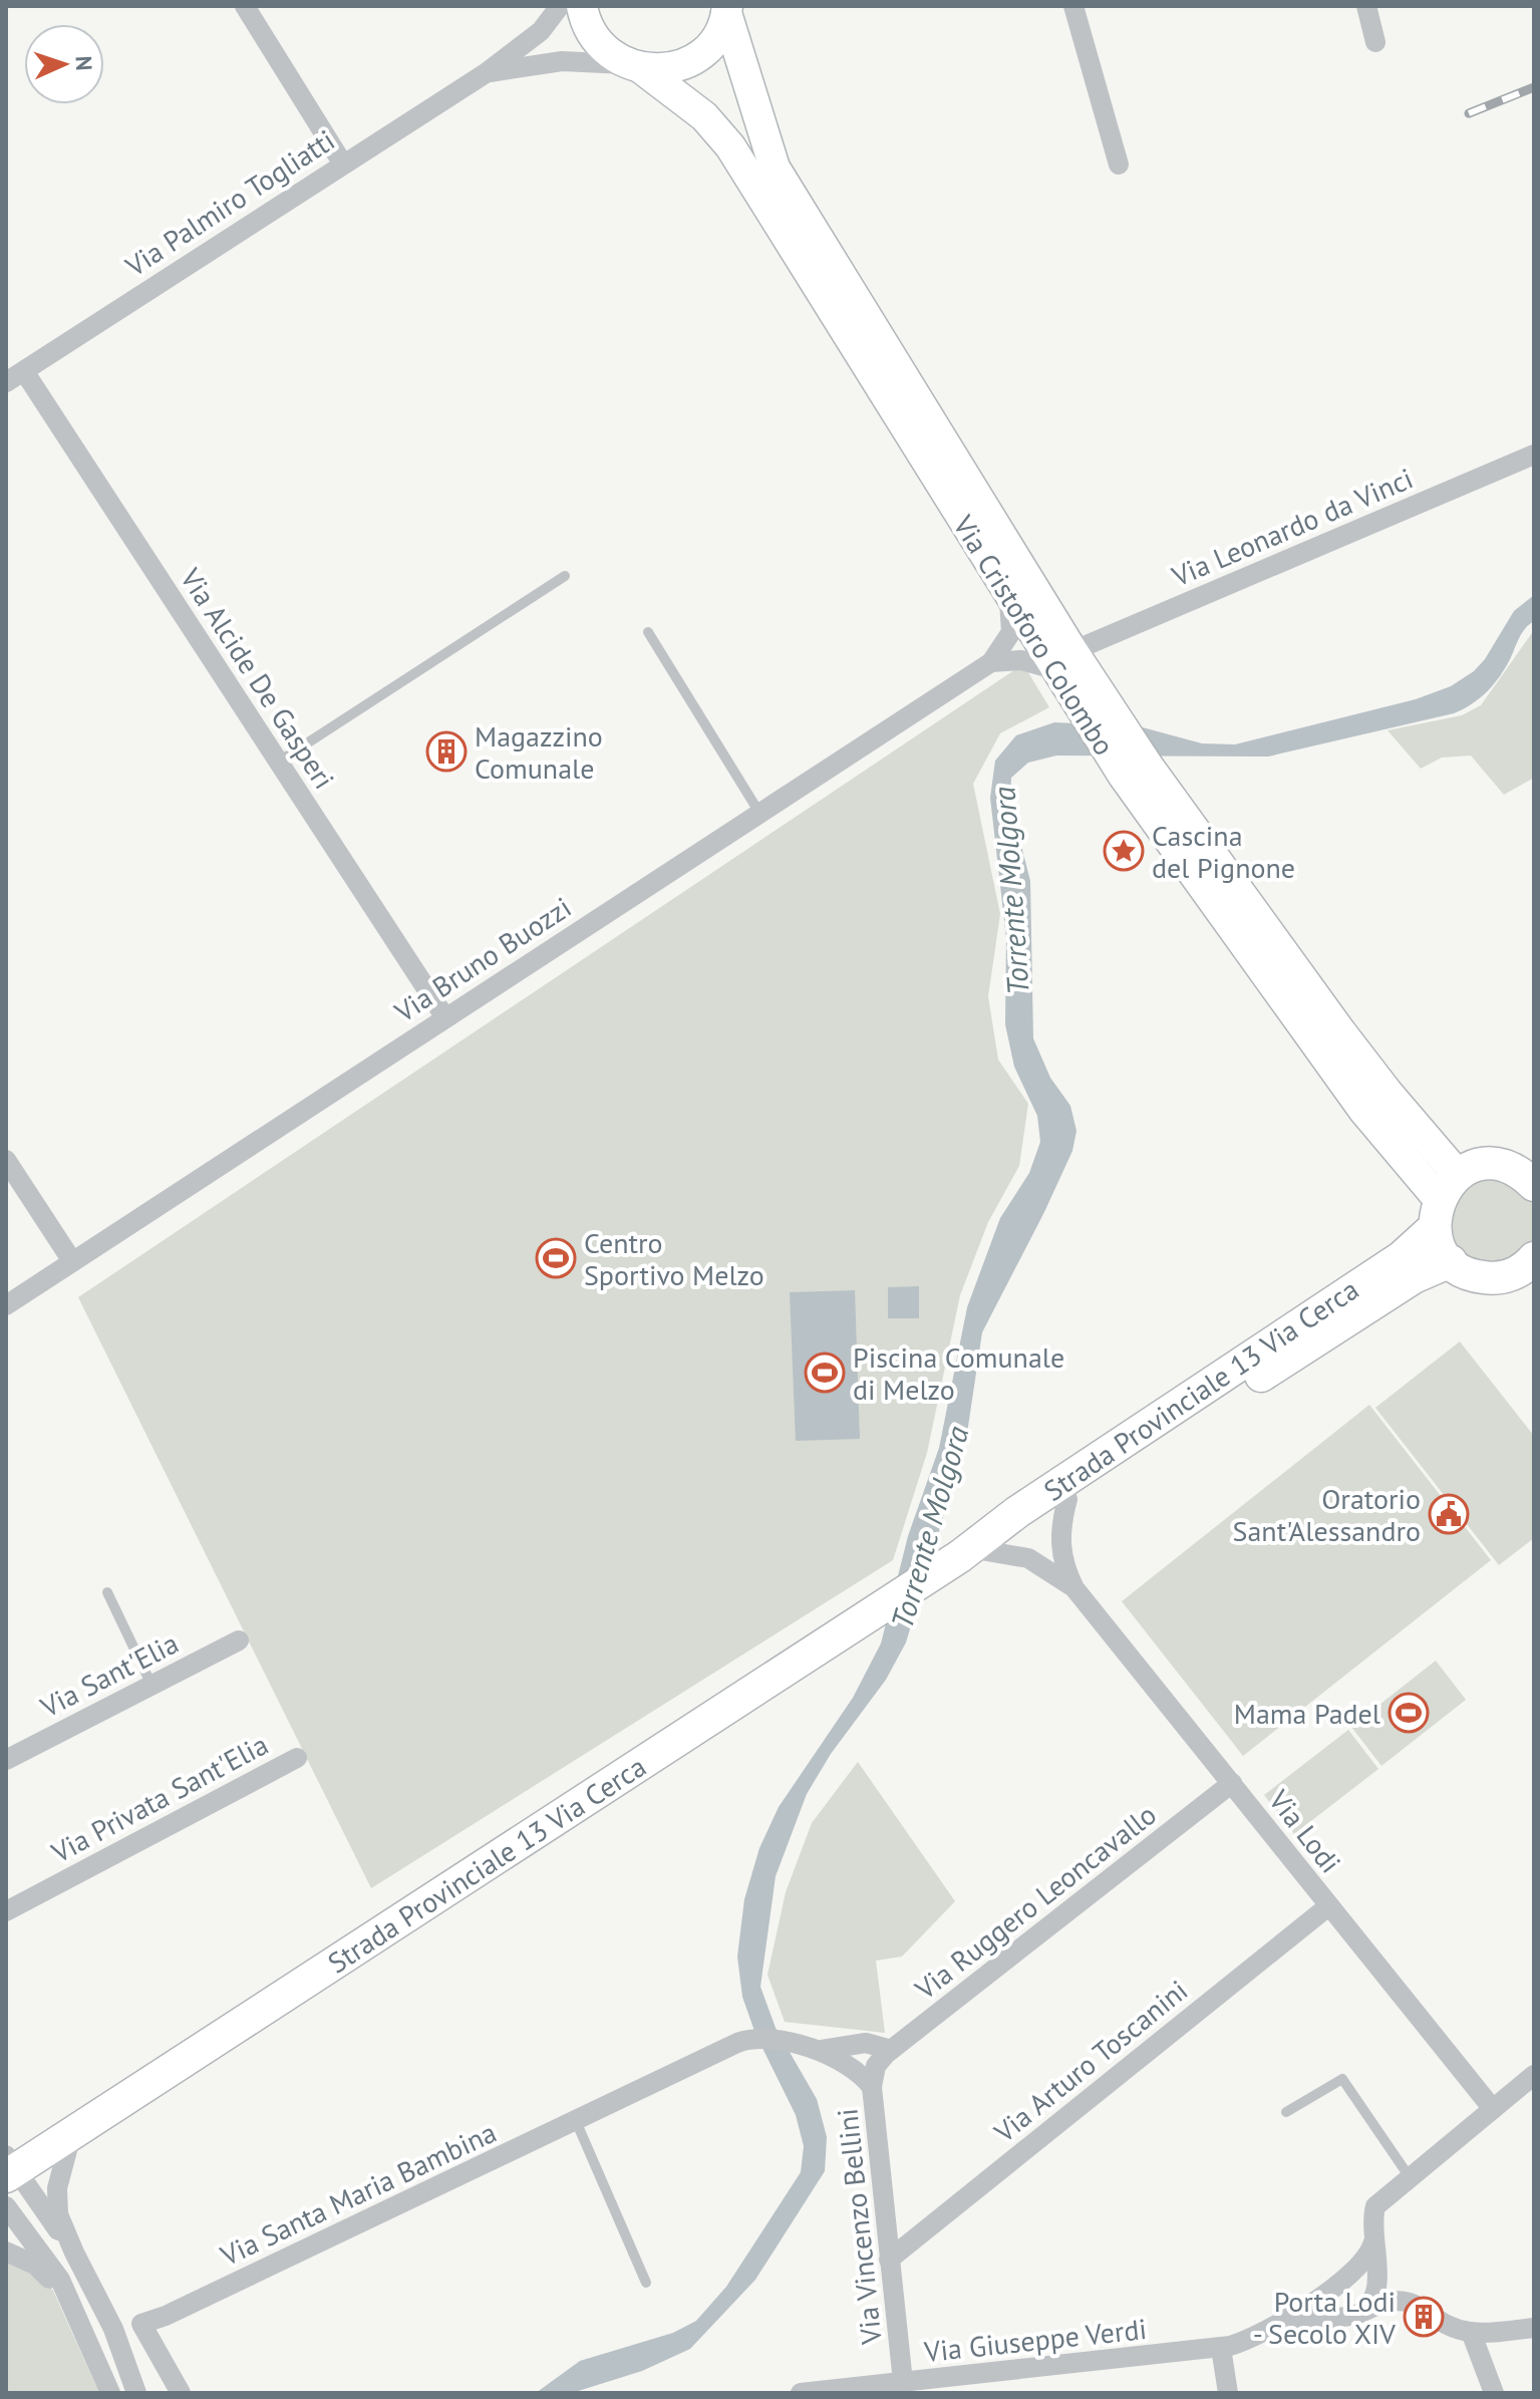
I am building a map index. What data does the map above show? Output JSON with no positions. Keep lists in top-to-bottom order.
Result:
{
  "streets": {
    "main road": ["Strada Provinciale 13 Via Cerca"],
    "street": [
      "Via Palmiro Togliatti",
      "Via Leonardo da Vinci",
      "Via Cristoforo Colombo",
      "Via Alcide De Gasperi",
      "Via Bruno Buozzi",
      "Via Sant'Elia",
      "Via Privata Sant'Elia",
      "Via Lodi",
      "Via Ruggero Leoncavallo",
      "Via Arturo Toscanini",
      "Via Santa Maria Bambina",
      "Via Vincenzo Bellini",
      "Via Giuseppe Verdi"
    ]
  },
  "crossings": [
    ["Via Palmiro Togliatti", "Via Cristoforo Colombo"],
    ["Via Palmiro Togliatti", "Via Alcide De Gasperi"],
    ["Via Leonardo da Vinci", "Via Cristoforo Colombo"],
    ["Via Cristoforo Colombo", "Via Bruno Buozzi"],
    ["Via Cristoforo Colombo", "Strada Provinciale 13 Via Cerca"],
    ["Via Alcide De Gasperi", "Via Bruno Buozzi"],
    ["Strada Provinciale 13 Via Cerca", "Via Lodi"],
    ["Via Lodi", "Via Ruggero Leoncavallo"],
    ["Via Lodi", "Via Arturo Toscanini"],
    ["Via Ruggero Leoncavallo", "Via Santa Maria Bambina"],
    ["Via Ruggero Leoncavallo", "Via Vincenzo Bellini"],
    ["Via Arturo Toscanini", "Via Vincenzo Bellini"],
    ["Via Santa Maria Bambina", "Via Vincenzo Bellini"],
    ["Via Vincenzo Bellini", "Via Giuseppe Verdi"]
  ],
  "water": ["Torrente Molgora"],
  "places": {
    "building": ["Magazzino Comunale", "Porta Lodi - Secolo XIV"],
    "place": ["Cascina del Pignone"],
    "sports": ["Centro Sportivo Melzo", "Piscina Comunale di Melzo", "Mama Padel"],
    "public building": ["Oratorio Sant'Alessandro"]
  },
  "north": "right"
}
